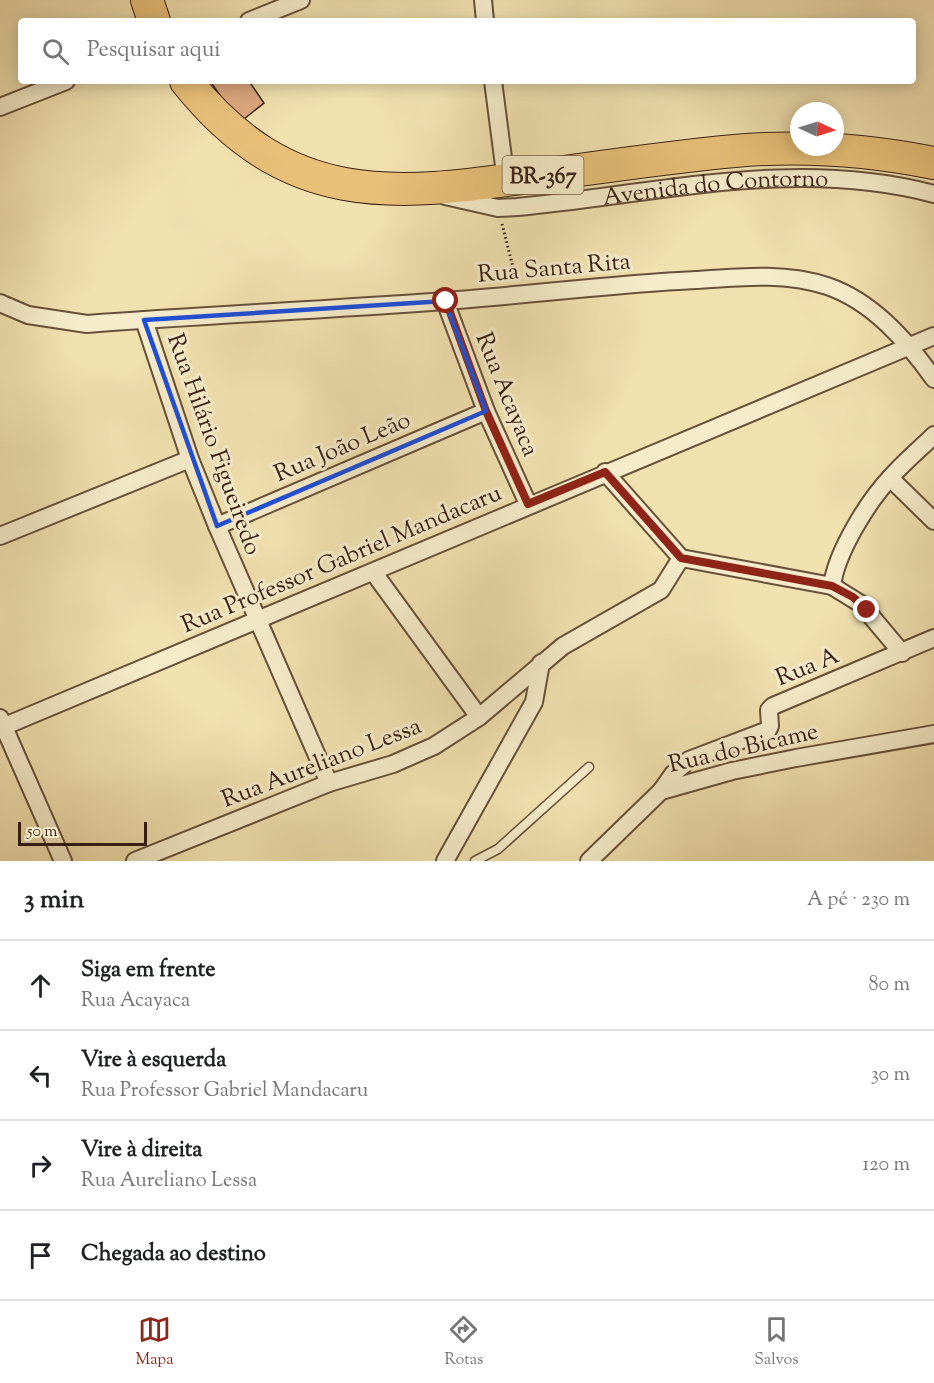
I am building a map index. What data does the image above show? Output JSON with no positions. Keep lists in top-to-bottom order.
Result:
{
  "streets": {
    "highway": ["BR-367", "Avenida do Contorno"],
    "street": [
      "Rua Santa Rita",
      "Rua Acayaca",
      "Rua Hilário Figueiredo",
      "Rua João Leão",
      "Rua Professor Gabriel Mandacaru",
      "Rua A",
      "Rua do Bicame",
      "Rua Aureliano Lessa"
    ]
  },
  "crossings": [
    ["Rua Santa Rita", "Rua Acayaca"],
    ["Rua Santa Rita", "Rua Hilário Figueiredo"],
    ["Rua Santa Rita", "Rua Professor Gabriel Mandacaru"],
    ["Rua Acayaca", "Rua João Leão"],
    ["Rua Acayaca", "Rua Professor Gabriel Mandacaru"],
    ["Rua Hilário Figueiredo", "Rua João Leão"],
    ["Rua Hilário Figueiredo", "Rua Professor Gabriel Mandacaru"],
    ["Rua Hilário Figueiredo", "Rua Aureliano Lessa"],
    ["Rua A", "Rua do Bicame"]
  ],
  "scale_bar": "50 m",
  "north": "right",
  "page": {
    "search": "Pesquisar aqui",
    "scale": "50 m",
    "heading": ["3 min", "A pé · 230 m"],
    "list": [
      ["Siga em frente", "Rua Acayaca", "80 m"],
      ["Vire à esquerda", "Rua Professor Gabriel Mandacaru", "30 m"],
      ["Vire à direita", "Rua Aureliano Lessa", "120 m"],
      "Chegada ao destino"
    ],
    "nav": ["Mapa", "Rotas", "Salvos"]
  }
}
